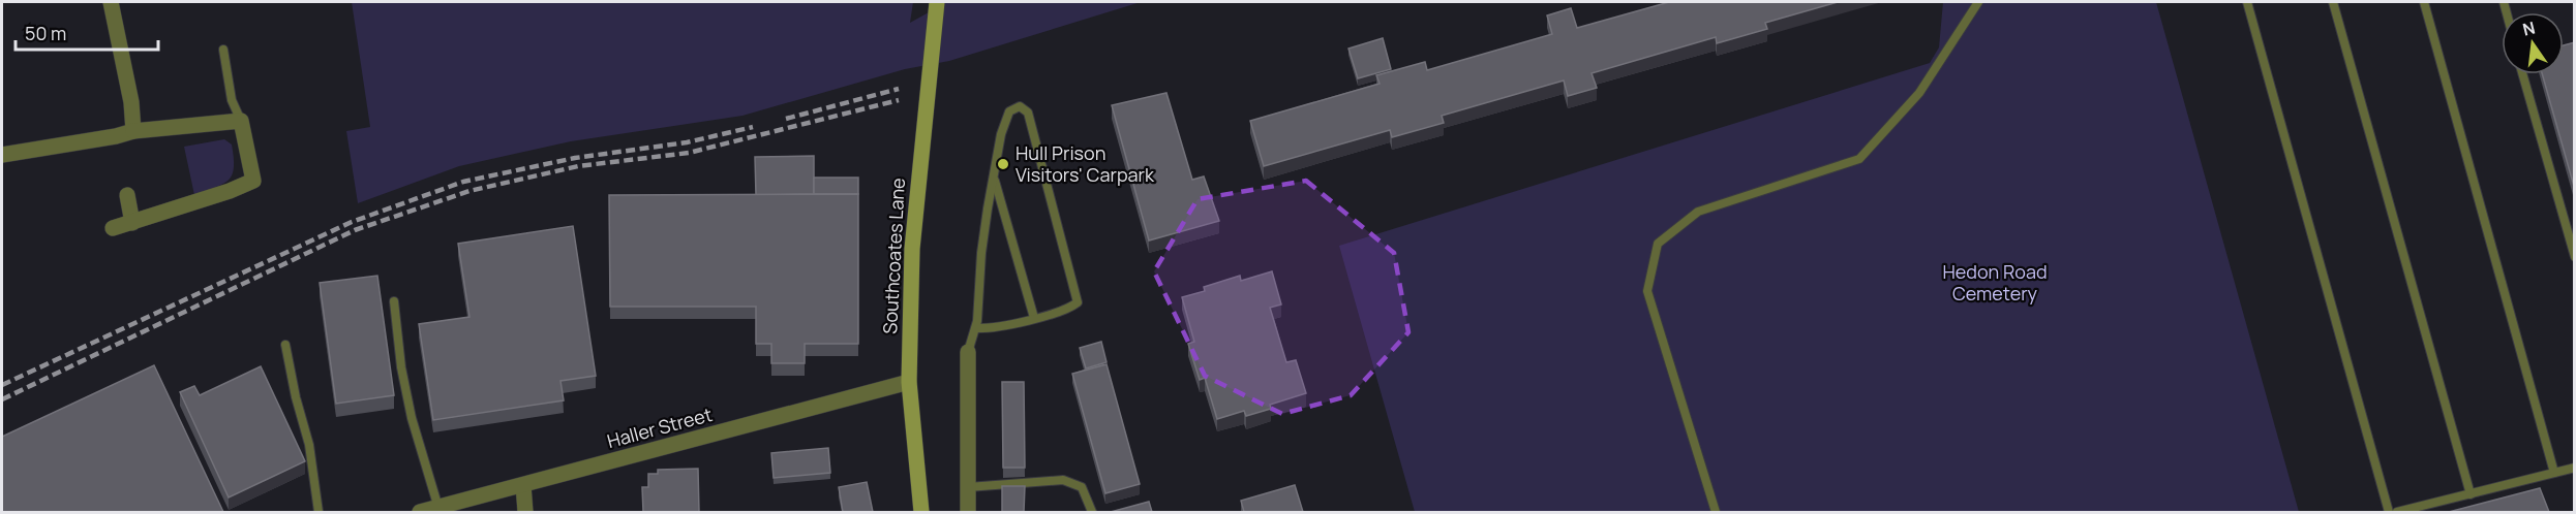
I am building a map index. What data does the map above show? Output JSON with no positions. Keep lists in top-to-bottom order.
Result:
{
  "streets": {
    "street": ["Southcoates Lane", "Haller Street"]
  },
  "crossings": [
    ["Southcoates Lane", "Haller Street"]
  ],
  "parks": ["Hedon Road Cemetery"],
  "places": ["Hull Prison Visitors' Carpark"],
  "scale_bar": "50 m",
  "north": "top"
}
